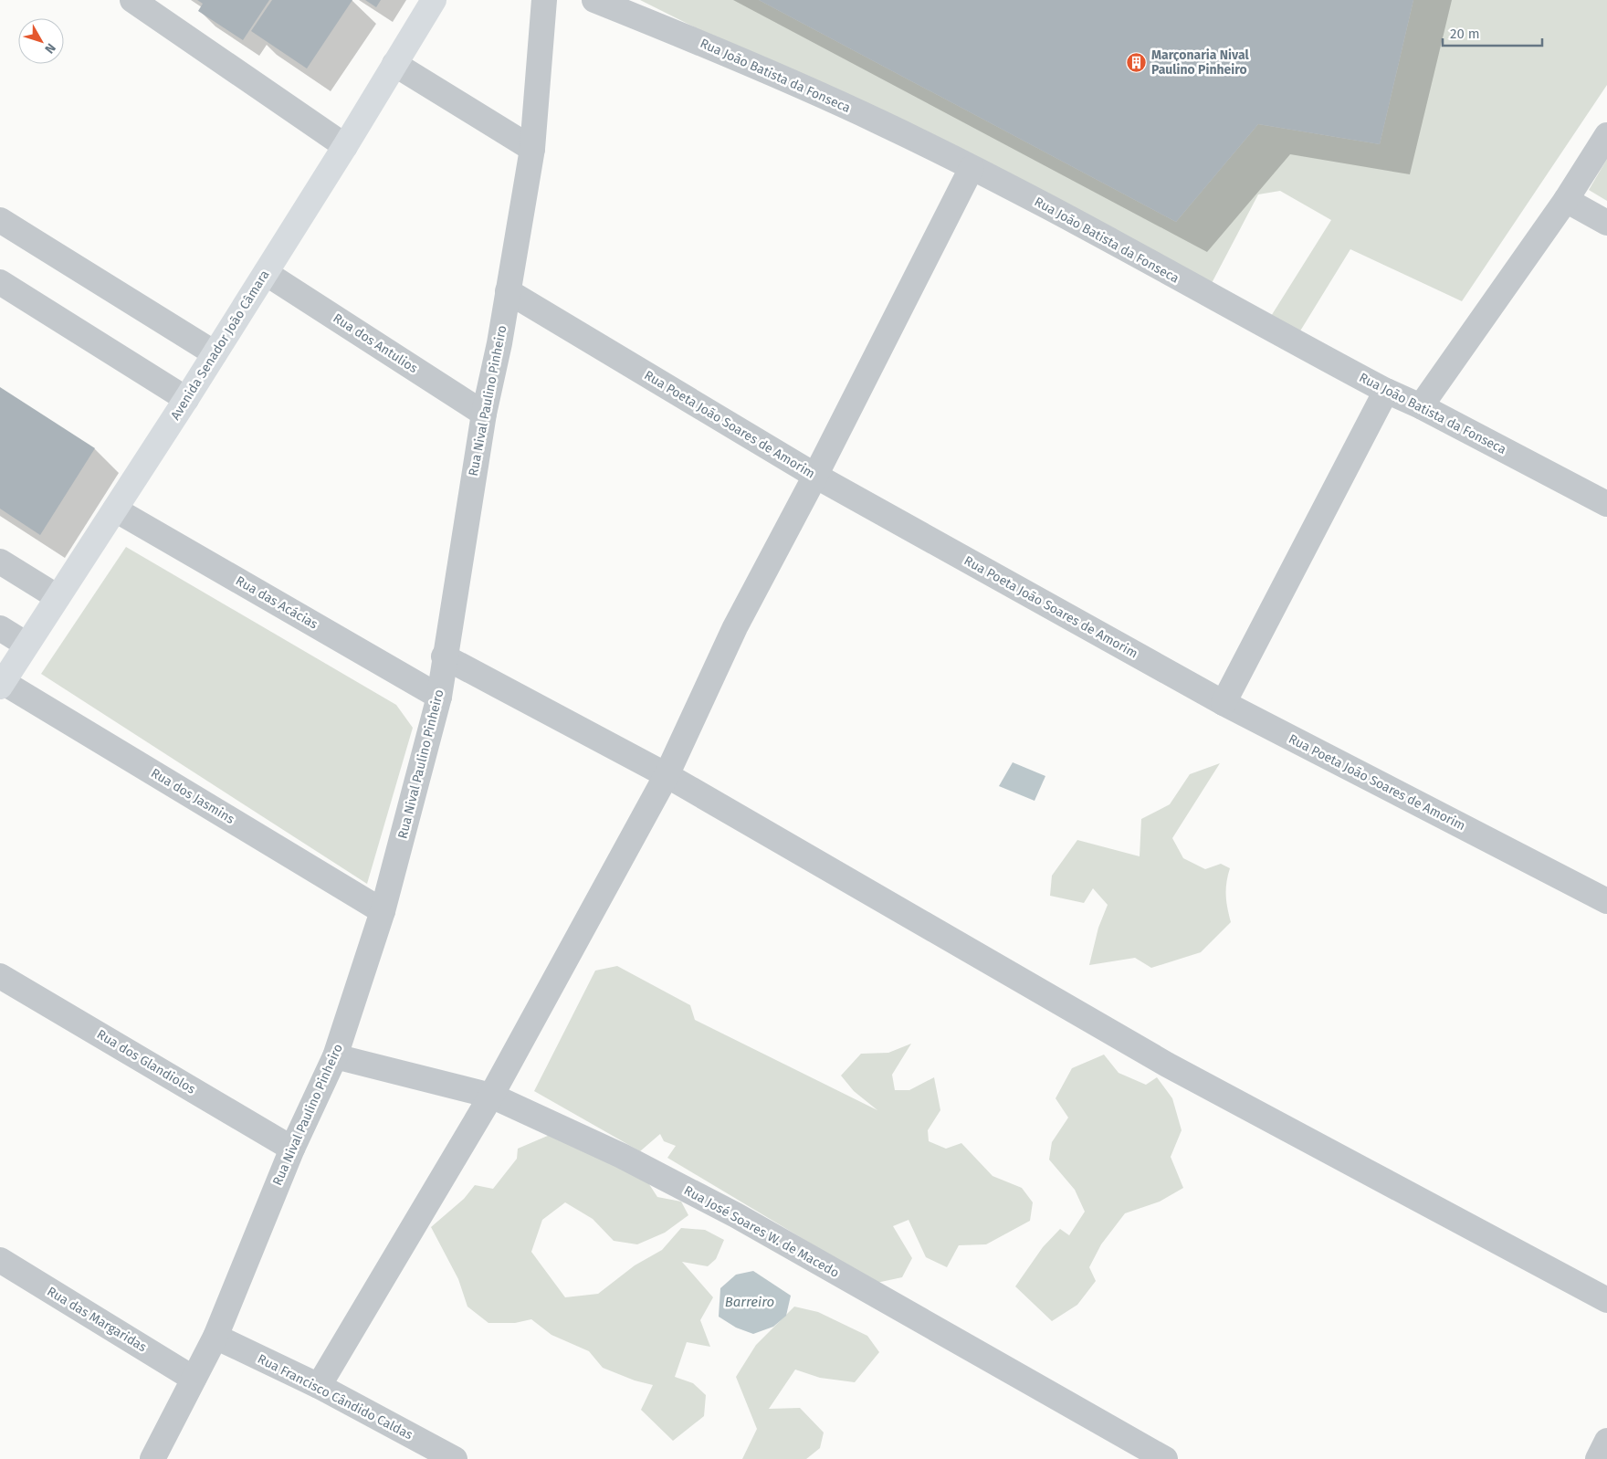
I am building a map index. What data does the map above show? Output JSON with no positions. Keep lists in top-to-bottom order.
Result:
{
  "streets": {
    "main road": ["Avenida Senador João Câmara"],
    "street": [
      "Rua João Batista da Fonseca",
      "Rua dos Antulios",
      "Rua Nival Paulino Pinheiro",
      "Rua Poeta João Soares de Amorim",
      "Rua das Acácias",
      "Rua dos Jasmins",
      "Rua dos Glandiolos",
      "Rua José Soares W. de Macedo",
      "Rua das Margaridas",
      "Rua Francisco Cândido Caldas"
    ]
  },
  "crossings": [
    ["Rua dos Antulios", "Avenida Senador João Câmara"],
    ["Rua dos Antulios", "Rua Nival Paulino Pinheiro"],
    ["Avenida Senador João Câmara", "Rua das Acácias"],
    ["Avenida Senador João Câmara", "Rua dos Jasmins"],
    ["Rua Nival Paulino Pinheiro", "Rua Poeta João Soares de Amorim"],
    ["Rua Nival Paulino Pinheiro", "Rua das Acácias"],
    ["Rua Nival Paulino Pinheiro", "Rua dos Jasmins"],
    ["Rua Nival Paulino Pinheiro", "Rua dos Glandiolos"],
    ["Rua Nival Paulino Pinheiro", "Rua José Soares W. de Macedo"],
    ["Rua Nival Paulino Pinheiro", "Rua das Margaridas"],
    ["Rua Nival Paulino Pinheiro", "Rua Francisco Cândido Caldas"]
  ],
  "water": ["Barreiro"],
  "places": {
    "building": ["Marçonaria Nival Paulino Pinheiro"]
  },
  "scale_bar": "20 m",
  "north": "bottom right"
}
